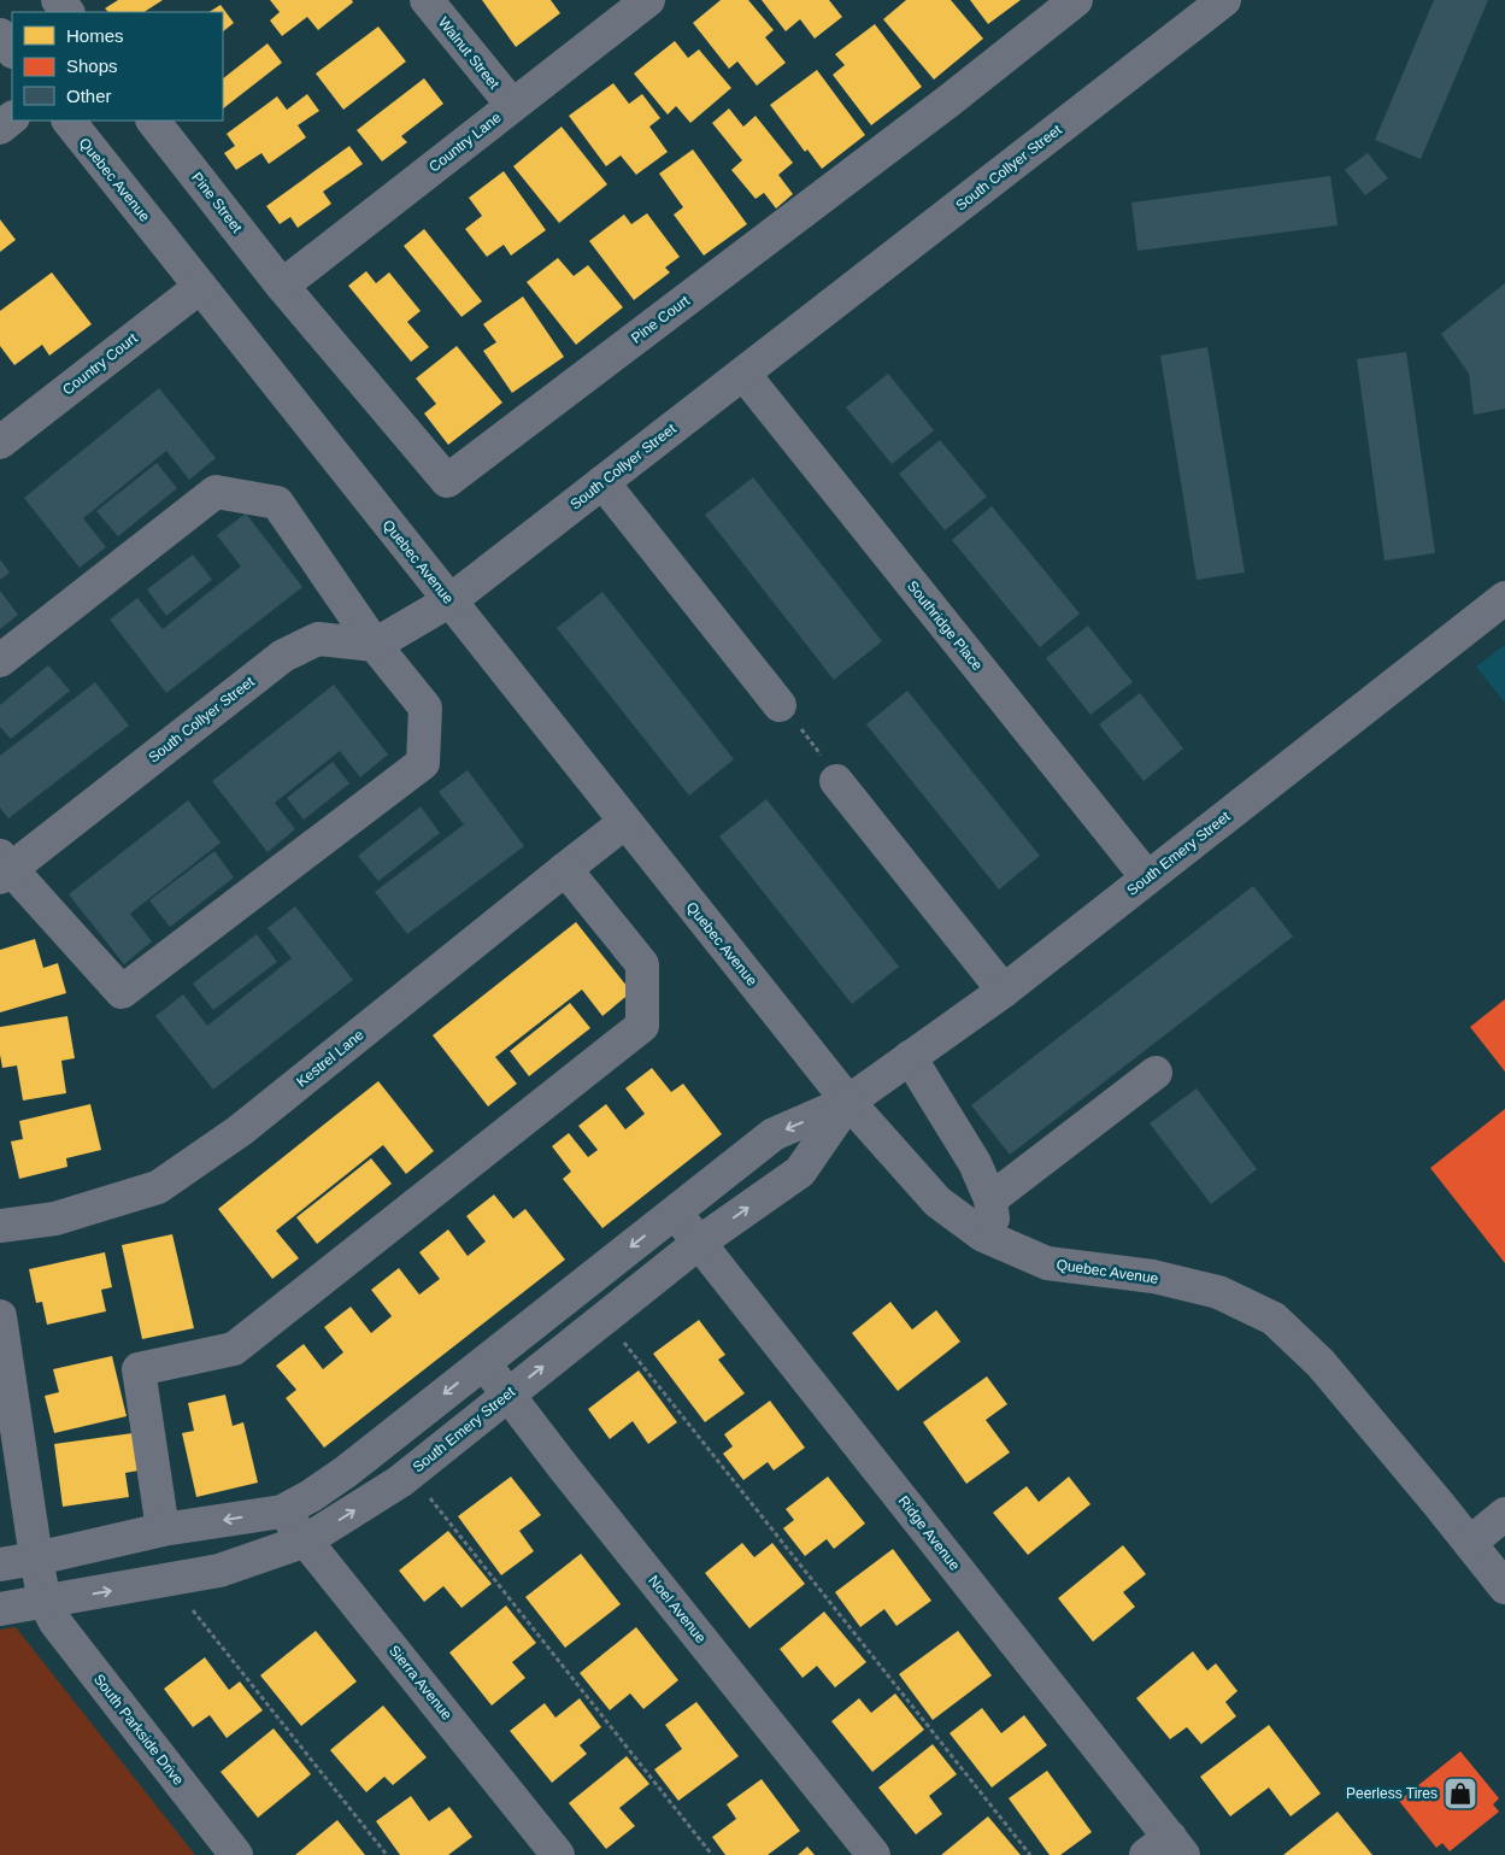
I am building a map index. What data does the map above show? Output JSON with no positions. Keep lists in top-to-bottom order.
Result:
{
  "streets": {
    "street": [
      "Walnut Street",
      "Country Lane",
      "South Collyer Street",
      "Quebec Avenue",
      "Pine Street",
      "Pine Court",
      "Country Court",
      "Southridge Place",
      "South Emery Street",
      "Kestrel Lane",
      "Ridge Avenue",
      "Noel Avenue",
      "Sierra Avenue",
      "South Parkside Drive"
    ]
  },
  "crossings": [
    ["Walnut Street", "Country Lane"],
    ["Country Lane", "Pine Street"],
    ["Country Lane", "Pine Court"],
    ["South Collyer Street", "Quebec Avenue"],
    ["South Collyer Street", "Southridge Place"],
    ["Quebec Avenue", "Country Court"],
    ["Quebec Avenue", "South Emery Street"],
    ["Quebec Avenue", "Kestrel Lane"],
    ["Pine Street", "Pine Court"],
    ["Southridge Place", "South Emery Street"],
    ["South Emery Street", "Ridge Avenue"],
    ["South Emery Street", "Noel Avenue"],
    ["South Emery Street", "Sierra Avenue"],
    ["South Emery Street", "South Parkside Drive"]
  ],
  "places": {
    "shop": ["Peerless Tires"]
  },
  "legend": ["Homes", "Shops", "Other"]
}
